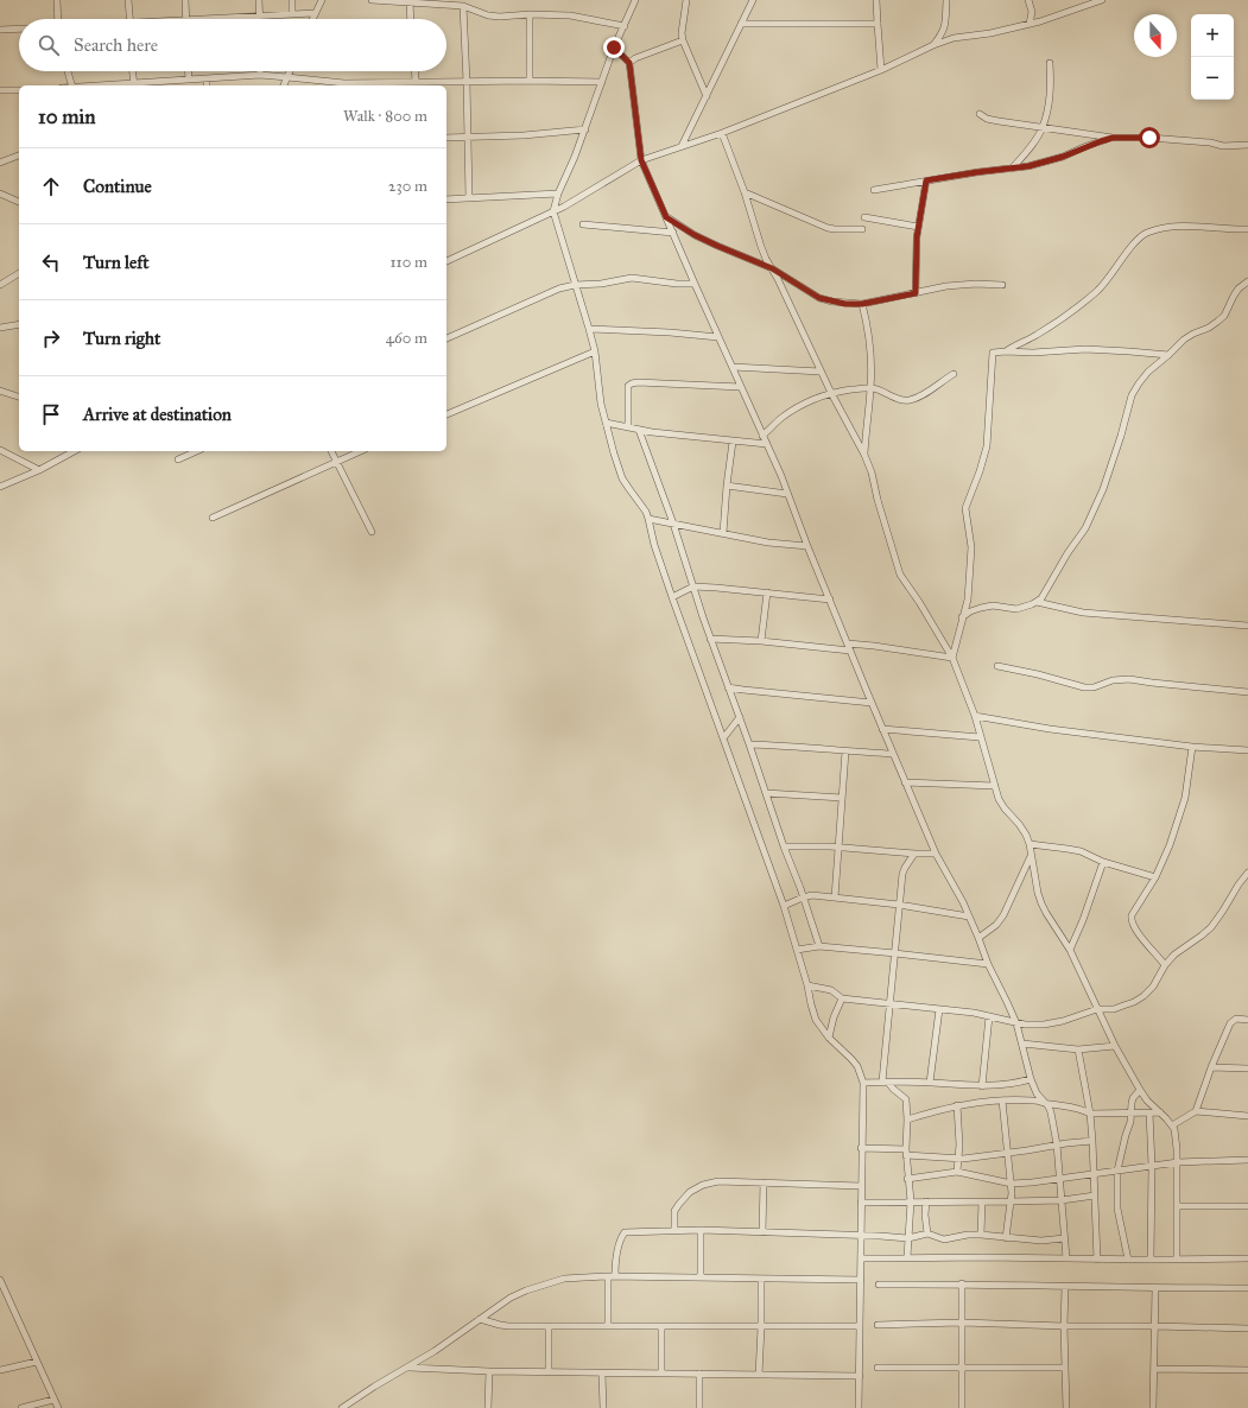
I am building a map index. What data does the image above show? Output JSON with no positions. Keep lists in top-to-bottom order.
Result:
{
  "north": "bottom",
  "page": {
    "map_buttons": ["+", "−"],
    "search": "Search here",
    "heading": ["10 min", "Walk · 800 m"],
    "list": [
      ["Continue", "230 m"],
      ["Turn left", "110 m"],
      ["Turn right", "460 m"],
      "Arrive at destination"
    ]
  }
}
